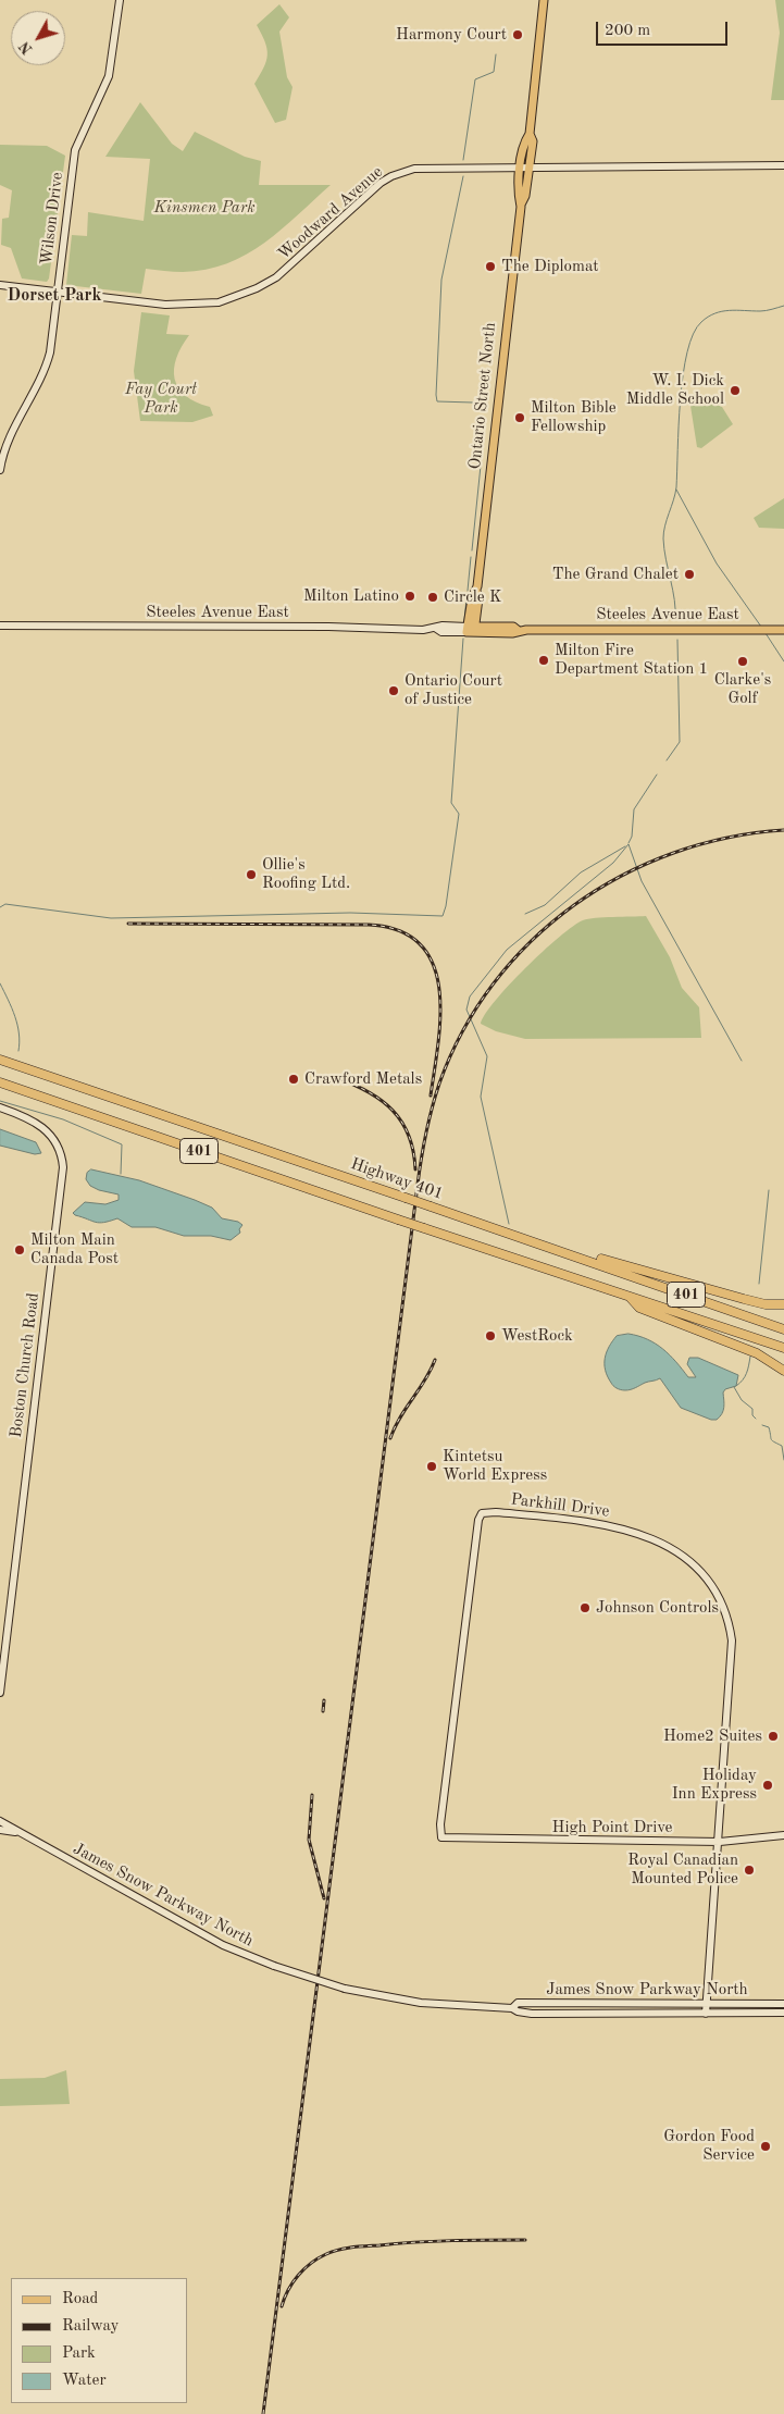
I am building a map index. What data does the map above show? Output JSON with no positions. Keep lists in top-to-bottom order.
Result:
{
  "streets": {
    "highway": ["401", "Highway 401"],
    "main road": ["Ontario Street North", "Steeles Avenue East"],
    "street": [
      "Woodward Avenue",
      "Wilson Drive",
      "Boston Church Road",
      "Parkhill Drive",
      "High Point Drive",
      "James Snow Parkway North"
    ]
  },
  "crossings": [
    ["Woodward Avenue", "Wilson Drive"],
    ["Woodward Avenue", "Ontario Street North"],
    ["Ontario Street North", "Steeles Avenue East"],
    ["Parkhill Drive", "High Point Drive"],
    ["Parkhill Drive", "James Snow Parkway North"]
  ],
  "districts": ["Dorset Park"],
  "parks": ["Kinsmen Park", "Fay Court Park"],
  "places": [
    "Harmony Court",
    "The Diplomat",
    "W. I. Dick Middle School",
    "Milton Bible Fellowship",
    "The Grand Chalet",
    "Milton Latino",
    "Circle K",
    "Milton Fire Department Station 1",
    "Clarke's Golf",
    "Ontario Court of Justice",
    "Ollie's Roofing Ltd.",
    "Crawford Metals",
    "Milton Main Canada Post",
    "WestRock",
    "Kintetsu World Express",
    "Johnson Controls",
    "Home2 Suites",
    "Holiday Inn Express",
    "Royal Canadian Mounted Police",
    "Gordon Food Service"
  ],
  "legend": [
    "Road",
    "Railway",
    "Park",
    "Water"
  ],
  "scale_bar": "200 m",
  "north": "bottom left"
}
